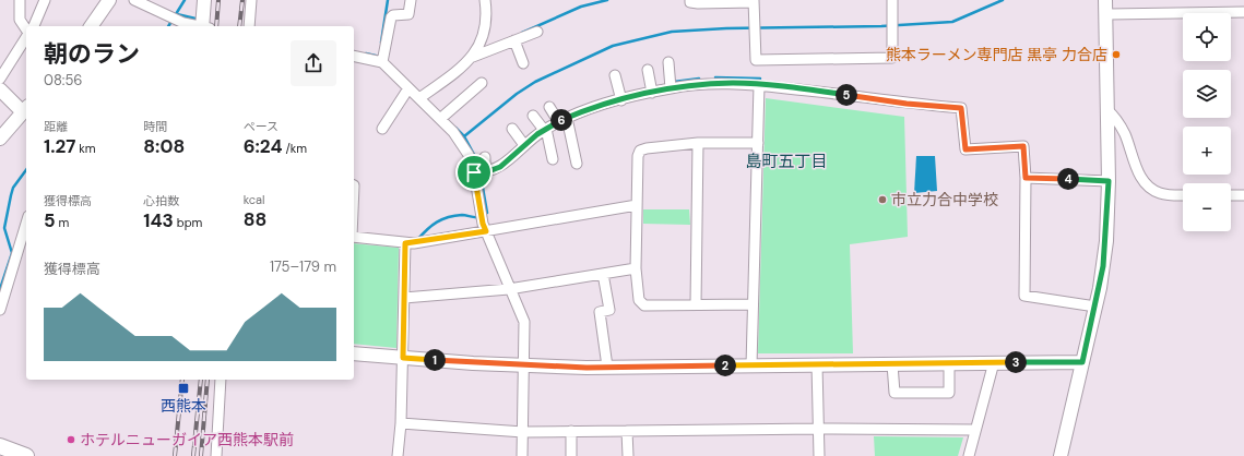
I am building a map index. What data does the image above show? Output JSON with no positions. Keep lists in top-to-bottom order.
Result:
{
  "districts": ["島町五丁目"],
  "places": {
    "other": ["熊本ラーメン専門店 黒亭 力合店", "市立力合中学校", "ホテルニューガイア西熊本駅前"],
    "transit": ["西熊本"]
  },
  "page": {
    "map_buttons": ["+", "−"],
    "heading": ["朝のラン", "08:56"],
    "pins": [
      "5",
      "6",
      "4",
      "1",
      "3",
      "2"
    ],
    "stats": [
      ["距離", "1.27 km"],
      ["時間", "8:08"],
      ["ペース", "6:24 /km"],
      ["獲得標高", "5 m"],
      ["心拍数", "143 bpm"],
      ["kcal", "88"]
    ],
    "chart": ["獲得標高", "175–179 m"]
  }
}
